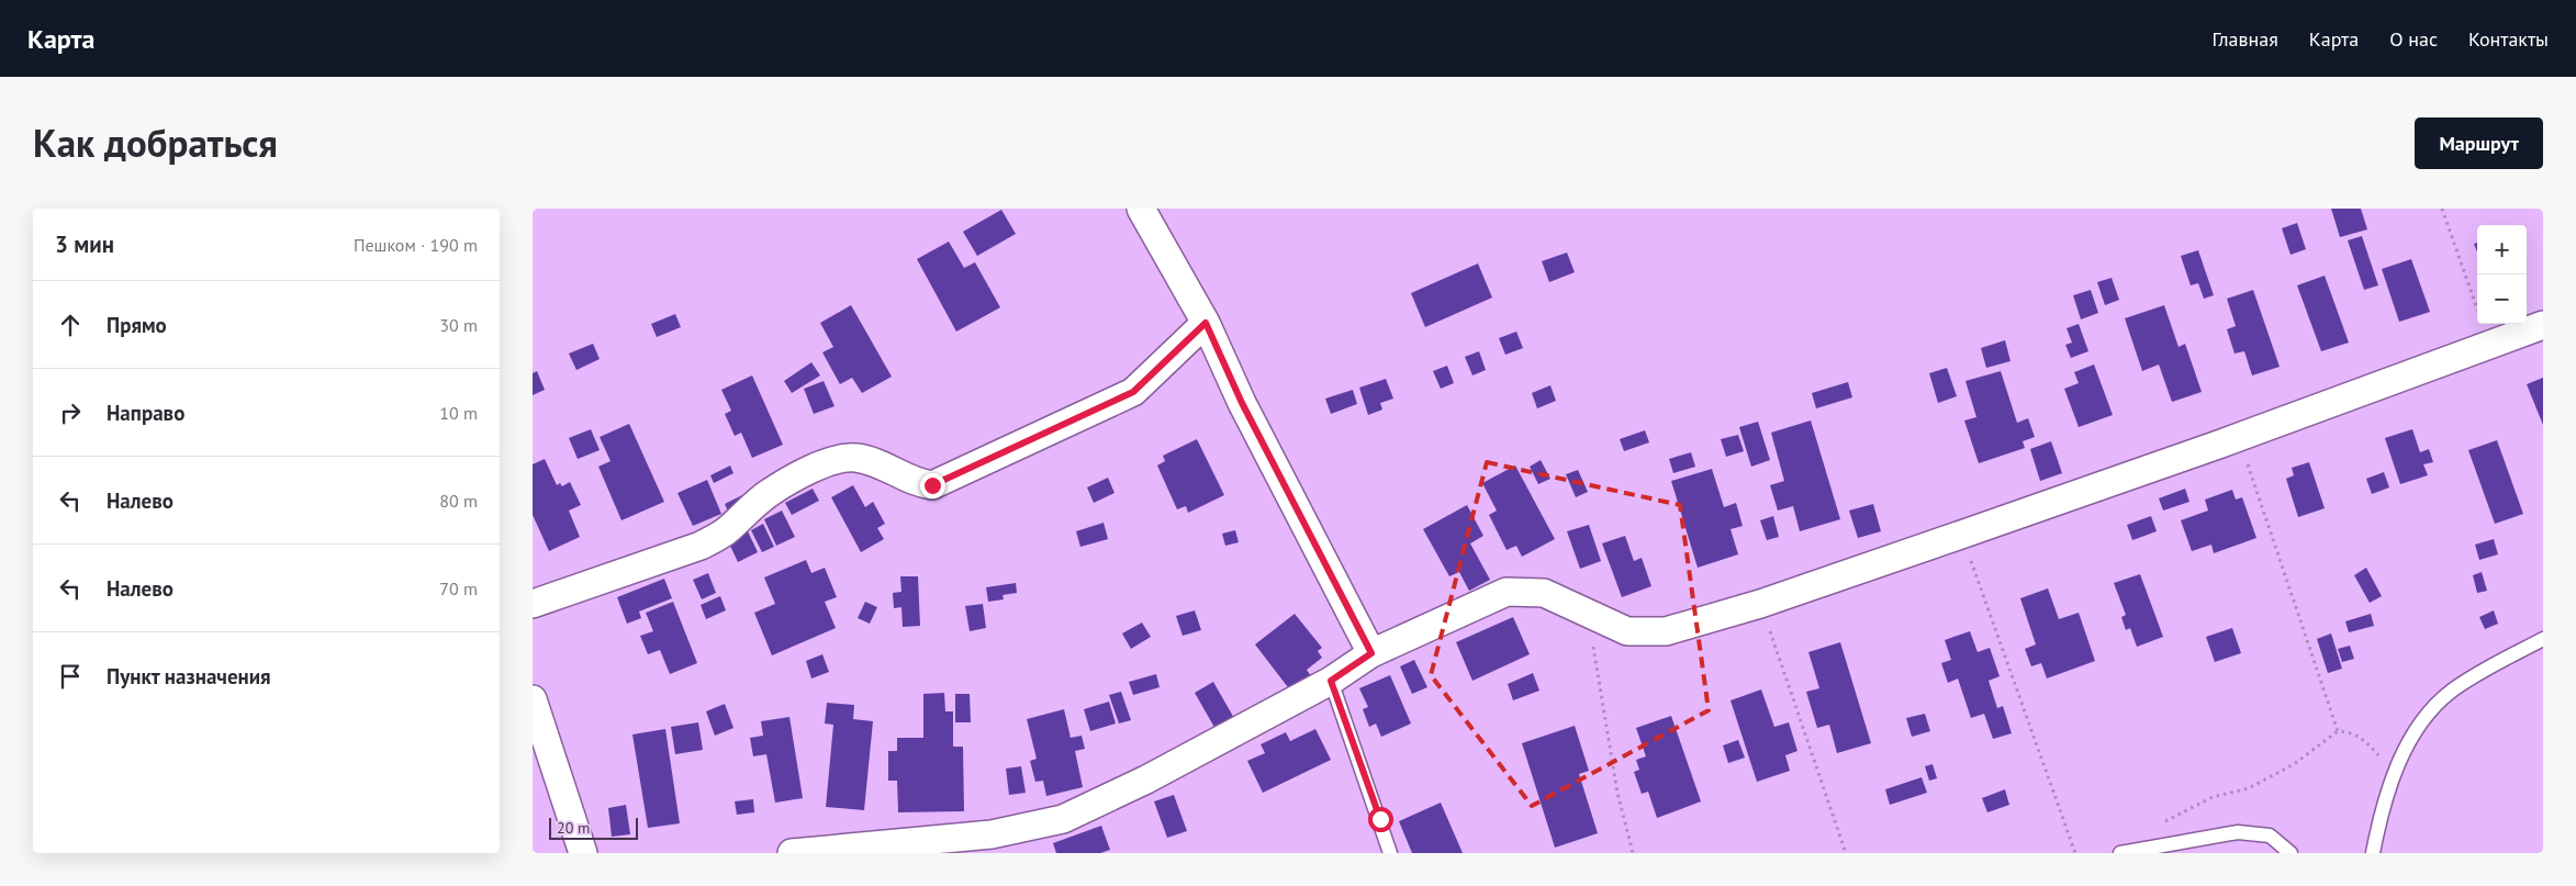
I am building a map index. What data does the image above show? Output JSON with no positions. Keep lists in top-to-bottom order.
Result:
{
  "scale_bar": "20 m",
  "page": {
    "header": "Карта",
    "nav": [
      "Главная",
      "Карта",
      "О нас",
      "Контакты"
    ],
    "title": "Как добраться",
    "buttons": "Маршрут",
    "heading": ["3 мин", "Пешком · 190 m"],
    "map_buttons": ["+", "−"],
    "list": [
      ["Прямо", "30 m"],
      ["Направо", "10 m"],
      ["Налево", "80 m"],
      ["Налево", "70 m"],
      "Пункт назначения"
    ],
    "scale": "20 m"
  }
}
